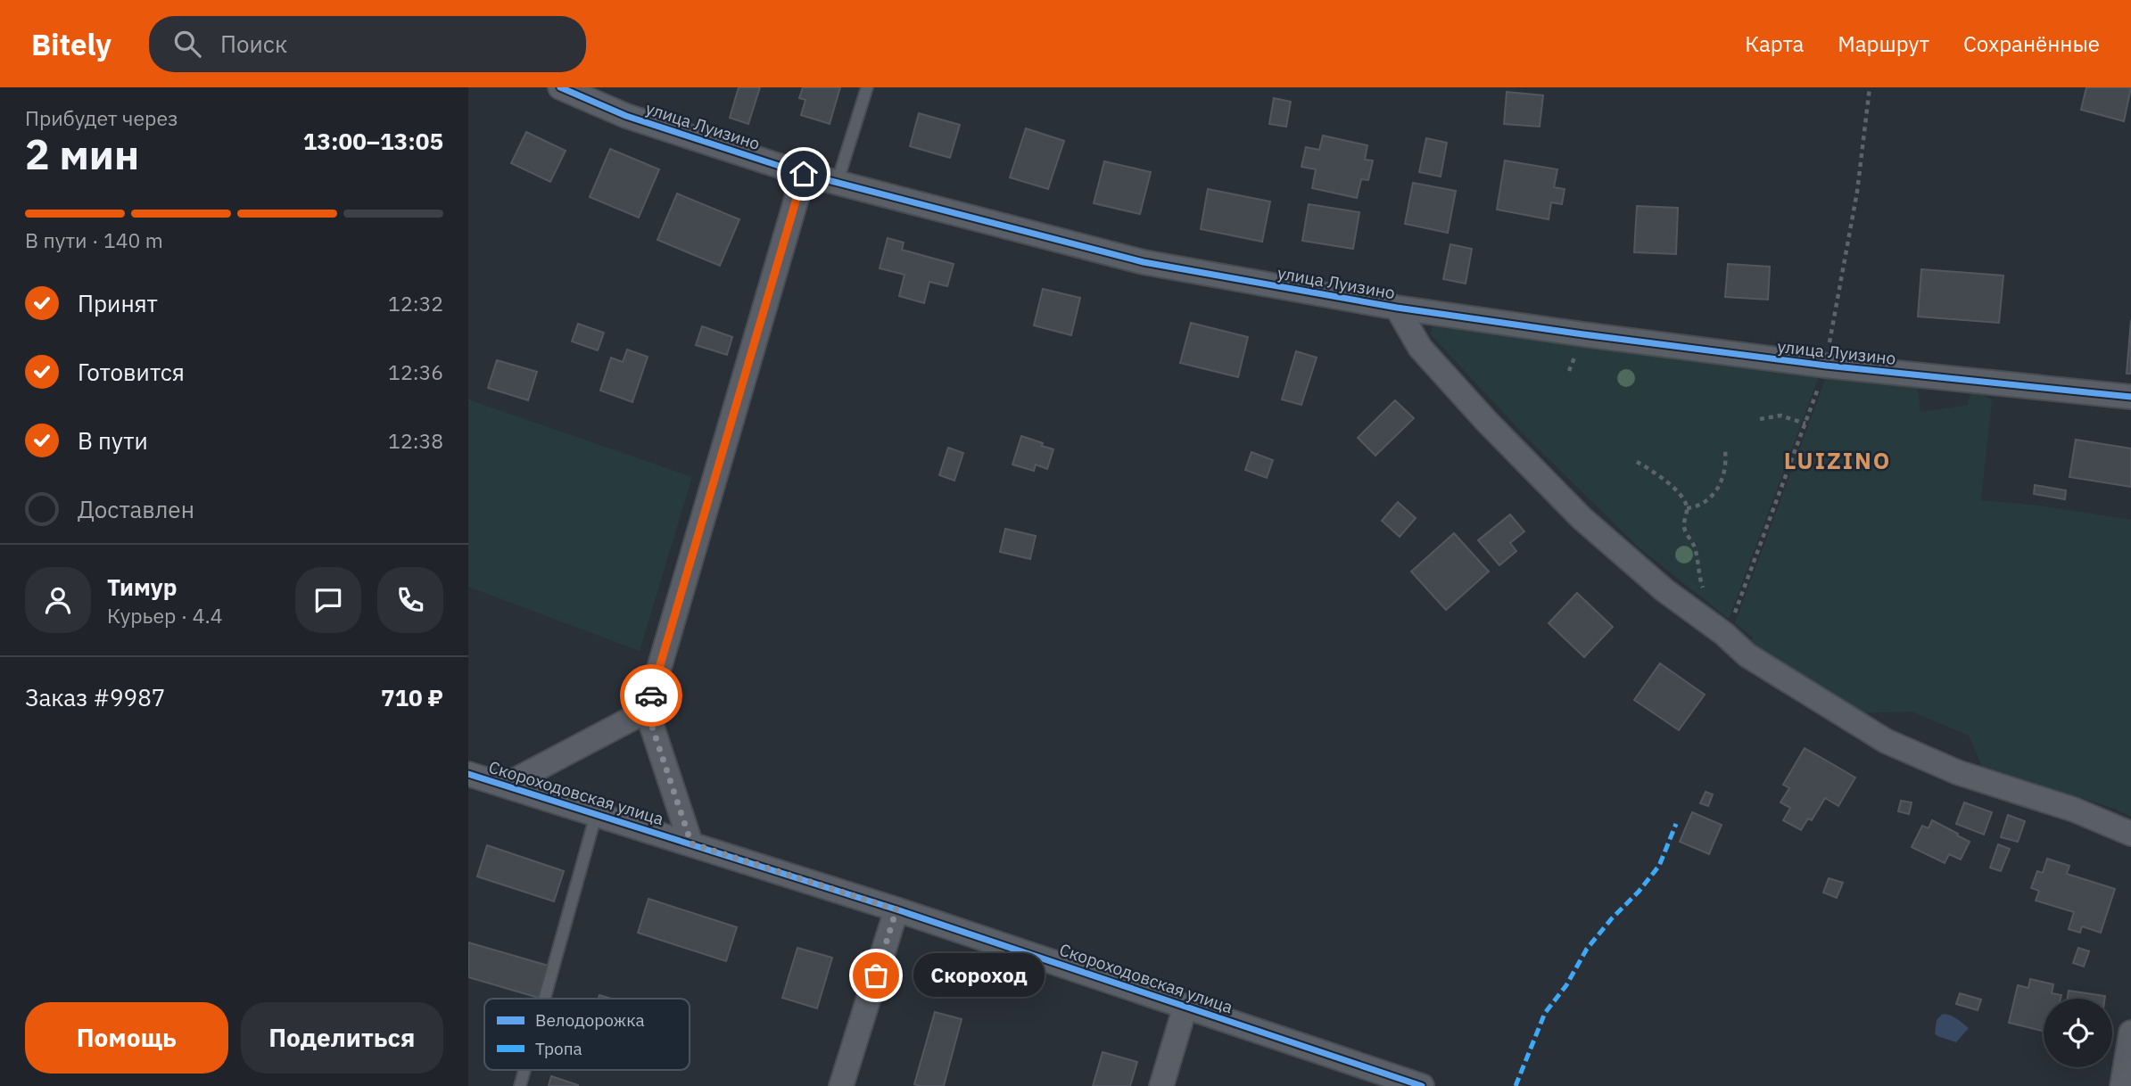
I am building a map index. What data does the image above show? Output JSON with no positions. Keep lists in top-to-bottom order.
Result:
{
  "streets": {
    "street": ["улица Луизино", "Скороходовская улица"]
  },
  "districts": ["LUIZINO"],
  "places": ["Скороход"],
  "legend": ["Велодорожка", "Тропа"],
  "page": {
    "header": "Bitely",
    "search": "Поиск",
    "nav": ["Карта", "Маршрут", "Сохранённые"],
    "heading": ["2 мин", "Прибудет через", "13:00–13:05"],
    "panel": [
      "Тимур",
      "Курьер · 4.4",
      "Заказ #9987",
      "710 ₽"
    ],
    "bar": "В пути · 140 m",
    "list": [
      ["Принят", "12:32"],
      ["Готовится", "12:36"],
      ["В пути", "12:38"],
      "Доставлен"
    ],
    "bubble": "Скороход",
    "buttons": ["Помощь", "Поделиться"]
  }
}
